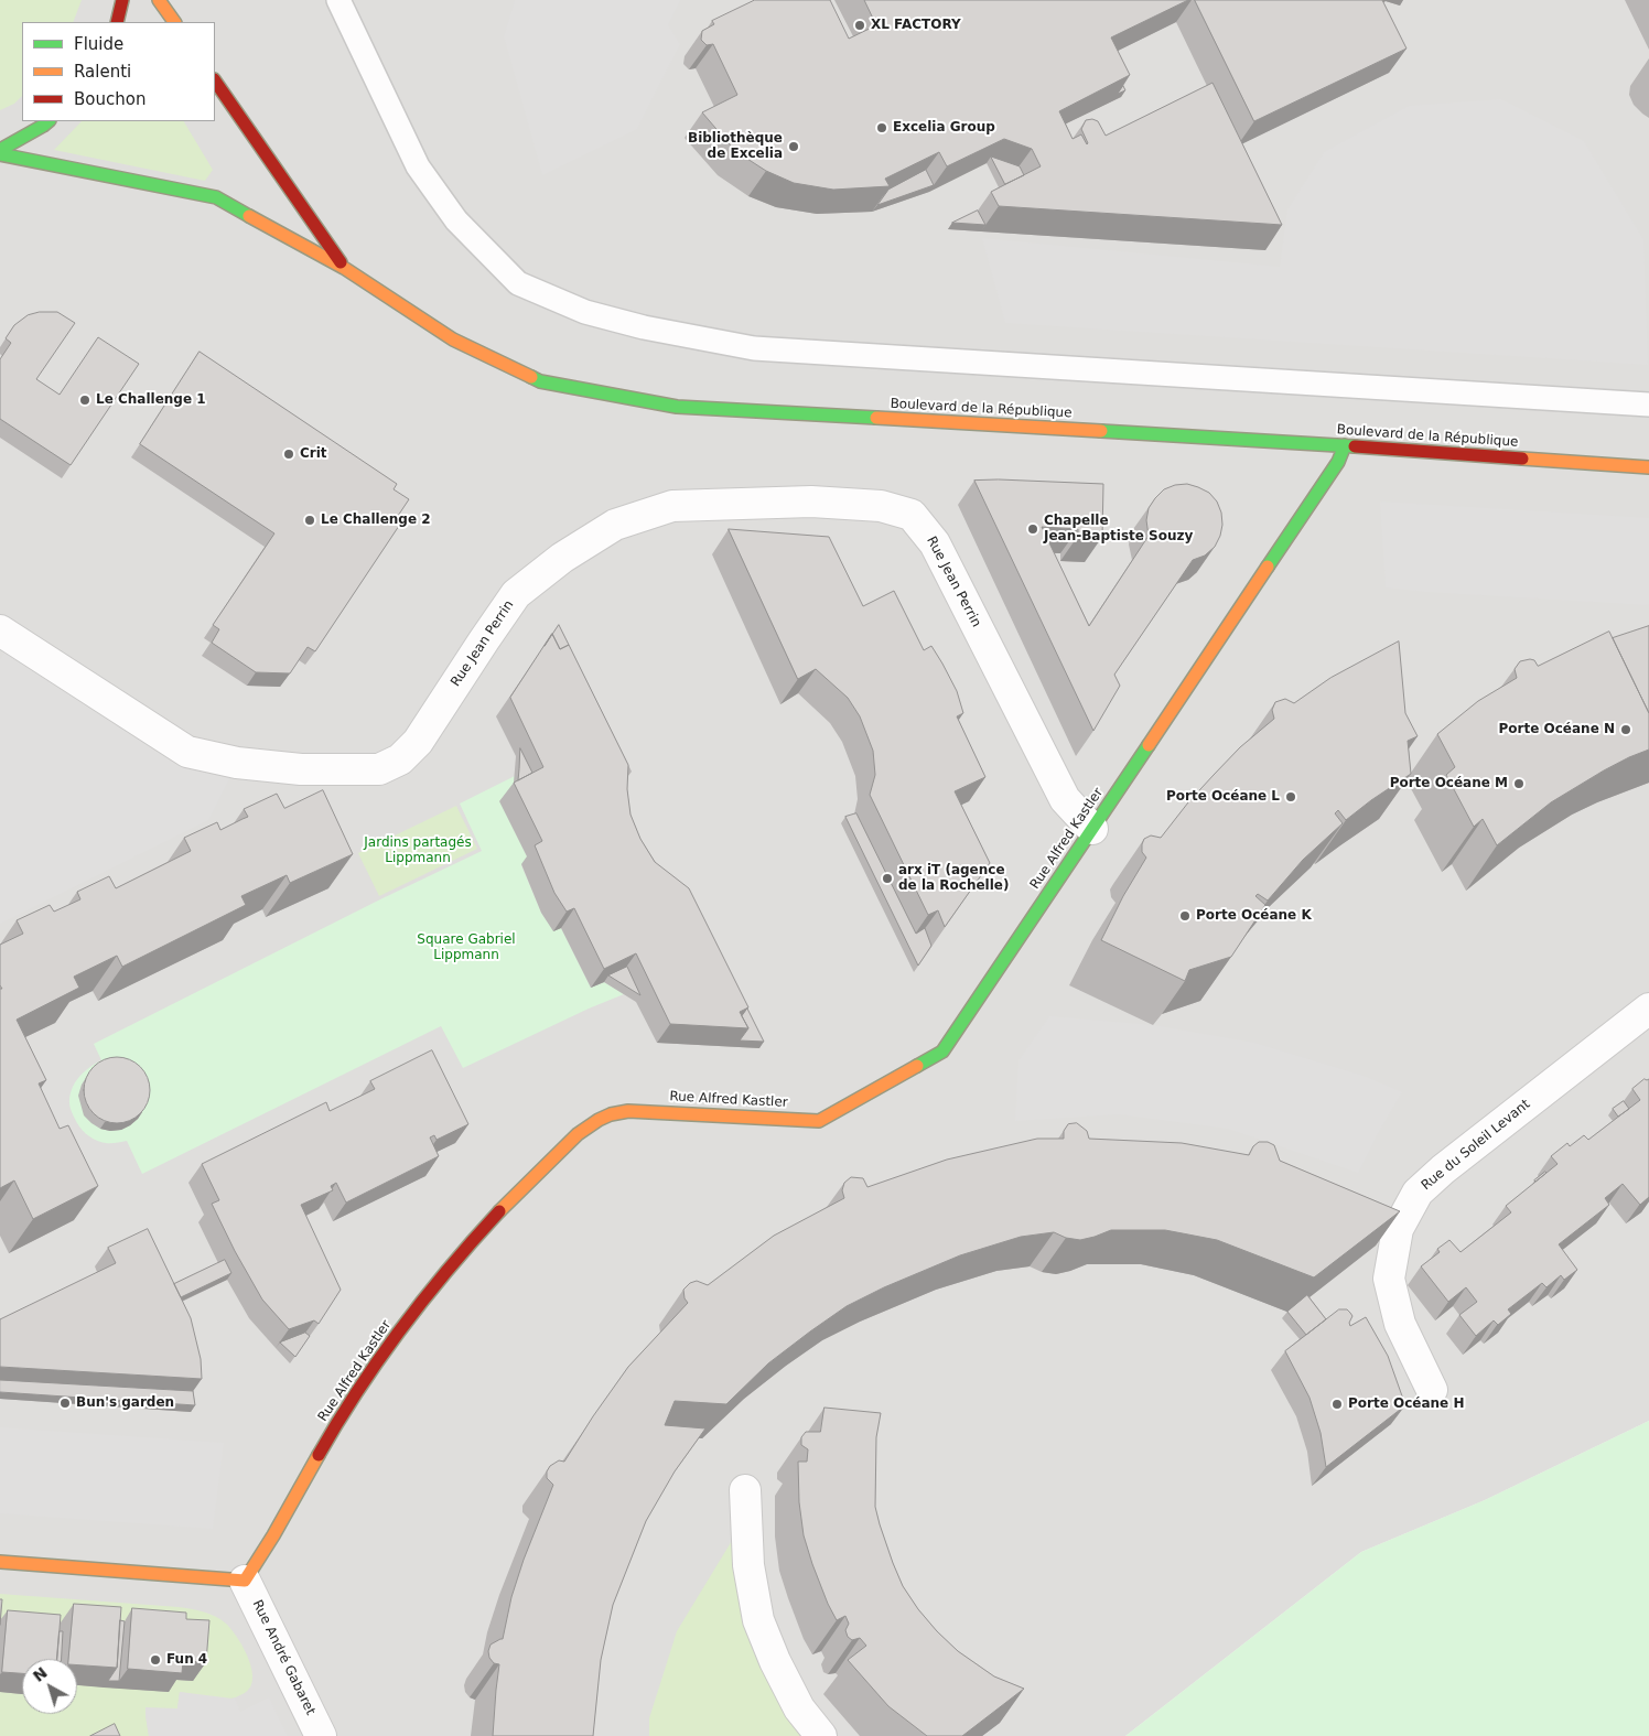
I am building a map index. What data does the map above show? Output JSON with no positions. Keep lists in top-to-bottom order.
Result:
{
  "streets": {
    "street": [
      "Boulevard de la République",
      "Rue Jean Perrin",
      "Rue Alfred Kastler",
      "Rue du Soleil Levant",
      "Rue André Gabaret"
    ]
  },
  "crossings": [
    ["Boulevard de la République", "Rue Alfred Kastler"],
    ["Rue Jean Perrin", "Rue Alfred Kastler"],
    ["Rue Alfred Kastler", "Rue André Gabaret"]
  ],
  "parks": ["Jardins partagés Lippmann", "Square Gabriel Lippmann"],
  "places": [
    "XL FACTORY",
    "Excelia Group",
    "Bibliothèque de Excelia",
    "Le Challenge 1",
    "Crit",
    "Le Challenge 2",
    "Chapelle Jean-Baptiste Souzy",
    "Porte Océane N",
    "Porte Océane M",
    "Porte Océane L",
    "arx iT (agence de la Rochelle)",
    "Porte Océane K",
    "Bun's garden",
    "Porte Océane H",
    "Fun 4"
  ],
  "legend": ["Fluide", "Ralenti", "Bouchon"],
  "north": "top left"
}
